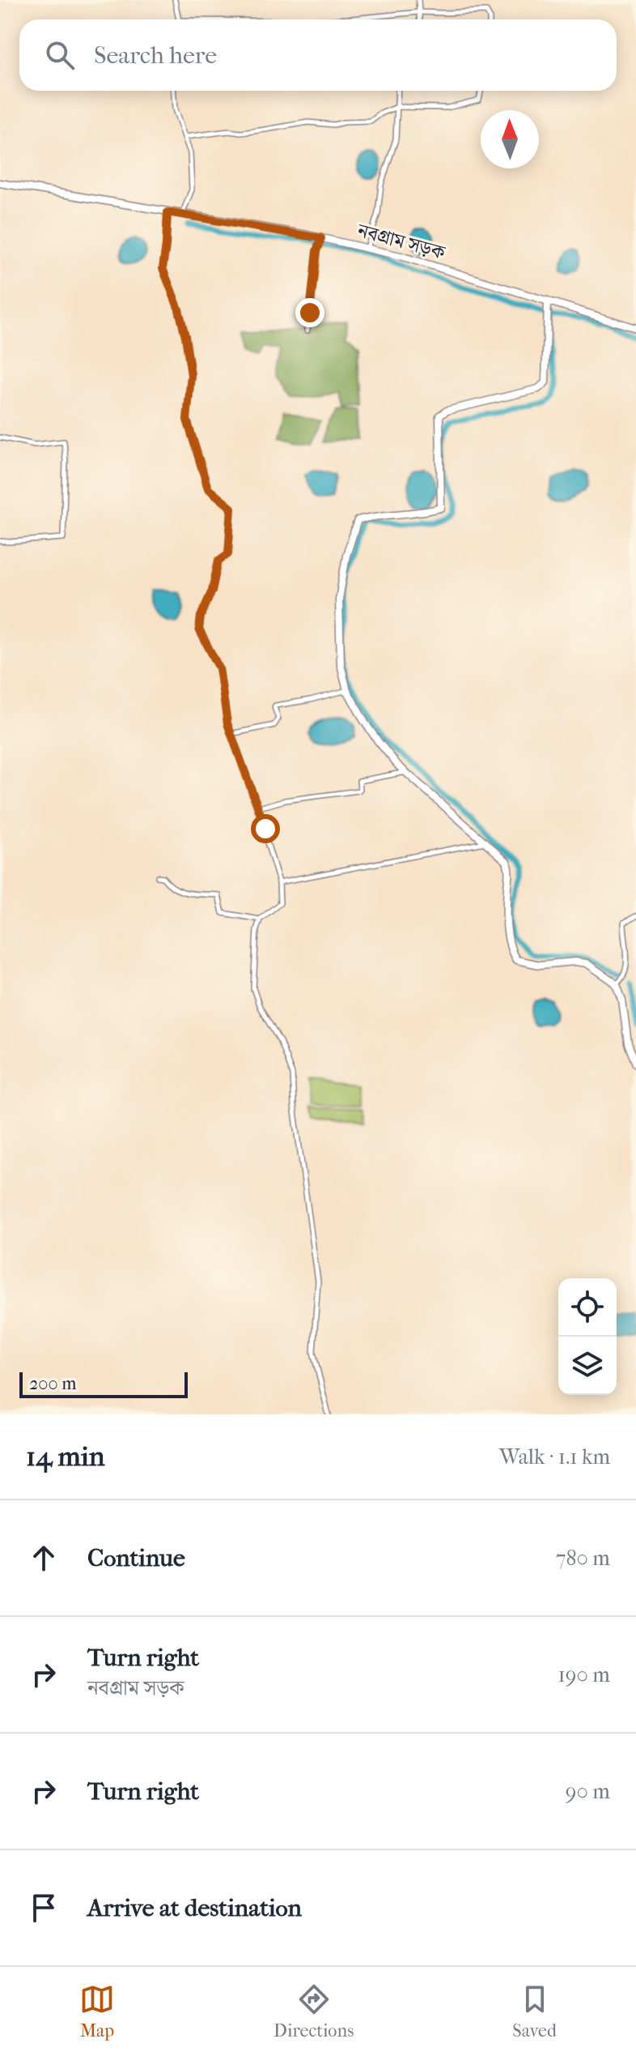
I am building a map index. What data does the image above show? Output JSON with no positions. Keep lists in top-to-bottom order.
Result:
{
  "streets": {
    "street": ["নবগ্রাম সড়ক"]
  },
  "scale_bar": "200 m",
  "north": "top",
  "page": {
    "search": "Search here",
    "scale": "200 m",
    "heading": ["14 min", "Walk · 1.1 km"],
    "list": [
      ["Continue", "780 m"],
      ["Turn right", "নবগ্রাম সড়ক", "190 m"],
      ["Turn right", "90 m"],
      "Arrive at destination"
    ],
    "nav": ["Map", "Directions", "Saved"]
  }
}
